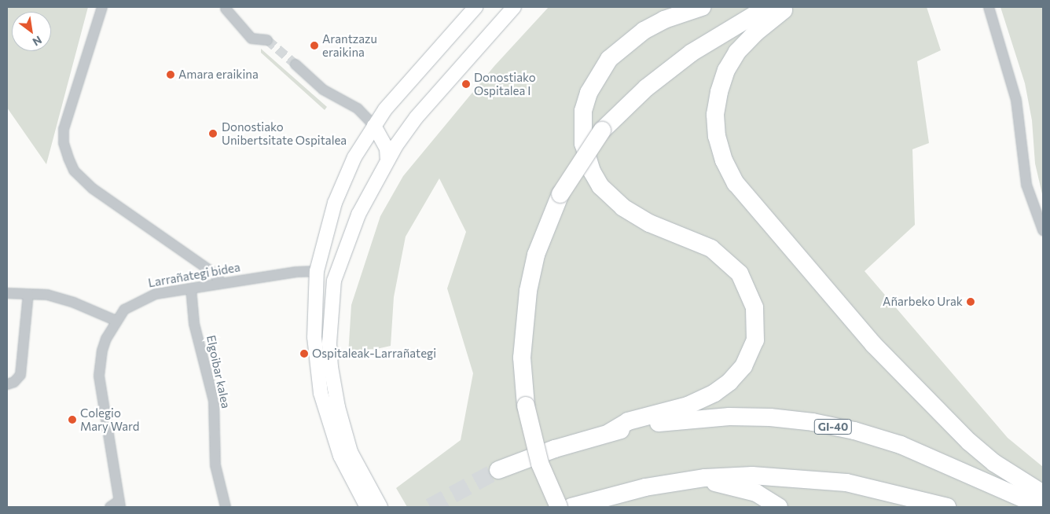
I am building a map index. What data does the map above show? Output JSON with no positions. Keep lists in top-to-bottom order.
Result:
{
  "streets": {
    "highway": ["GI-40"],
    "street": ["Larrañategi bidea", "Elgoibar kalea"]
  },
  "crossings": [
    ["Larrañategi bidea", "Elgoibar kalea"]
  ],
  "places": [
    "Arantzazu eraikina",
    "Amara eraikina",
    "Donostiako Ospitalea I",
    "Donostiako Unibertsitate Ospitalea",
    "Añarbeko Urak",
    "Ospitaleak-Larrañategi",
    "Colegio Mary Ward"
  ],
  "north": "bottom right"
}
